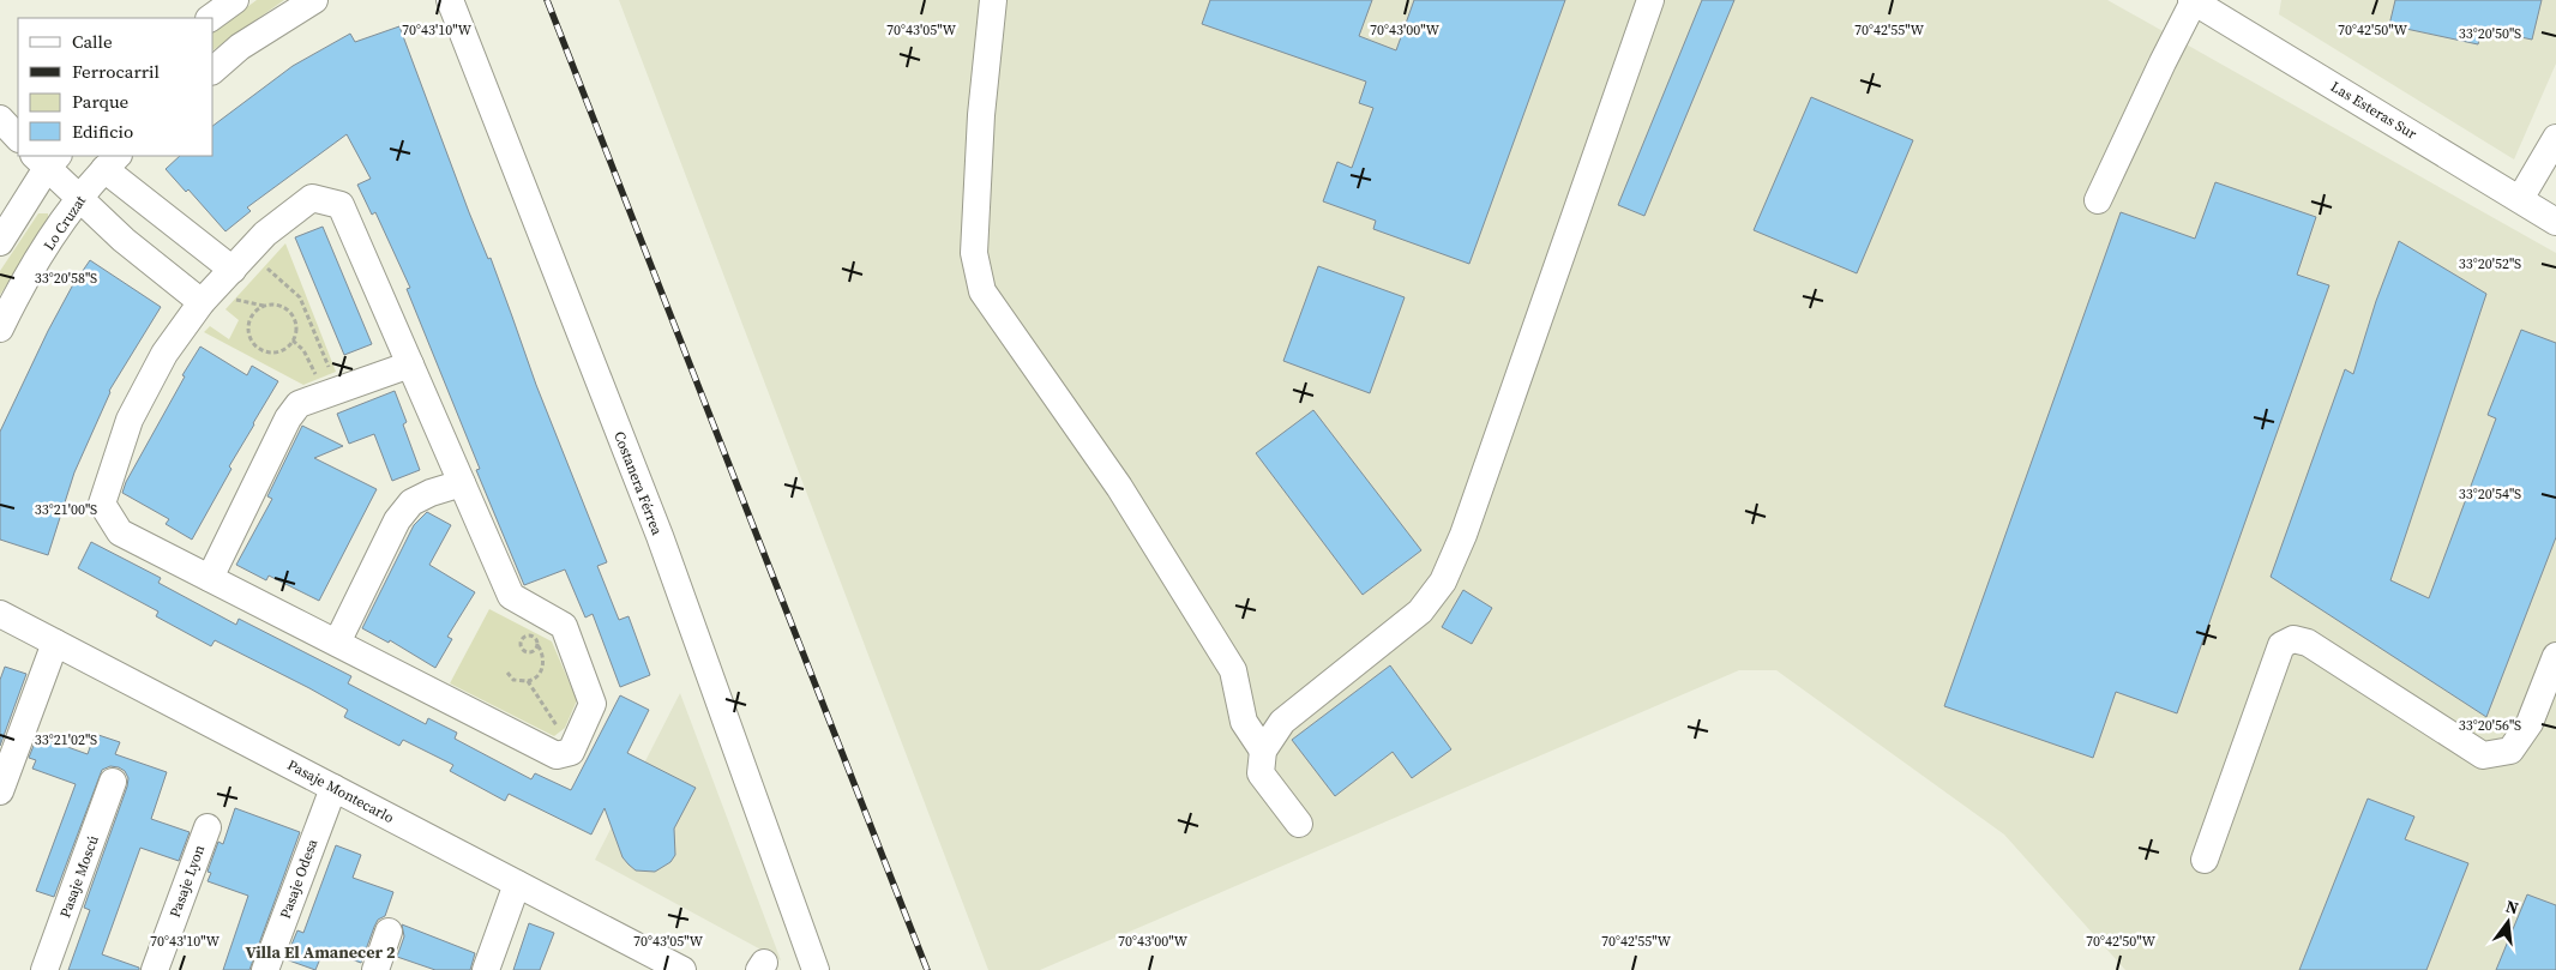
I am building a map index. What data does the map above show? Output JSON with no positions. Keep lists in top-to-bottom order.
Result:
{
  "streets": {
    "street": [
      "Las Esteras Sur",
      "Lo Cruzat",
      "Costanera Férrea",
      "Pasaje Montecarlo",
      "Pasaje Moscú",
      "Pasaje Odesa",
      "Pasaje Lyon"
    ]
  },
  "crossings": [
    ["Pasaje Montecarlo", "Pasaje Odesa"]
  ],
  "districts": ["Villa El Amanecer 2"],
  "legend": [
    "Calle",
    "Ferrocarril",
    "Parque",
    "Edificio"
  ],
  "north": "top",
  "coordinates": [
    "70°43'10\"W",
    "70°43'05\"W",
    "70°43'00\"W",
    "70°42'55\"W",
    "70°42'50\"W",
    "33°20'50\"S",
    "33°20'52\"S",
    "33°20'58\"S",
    "33°20'54\"S",
    "33°21'00\"S",
    "33°20'56\"S",
    "33°21'02\"S"
  ]
}
